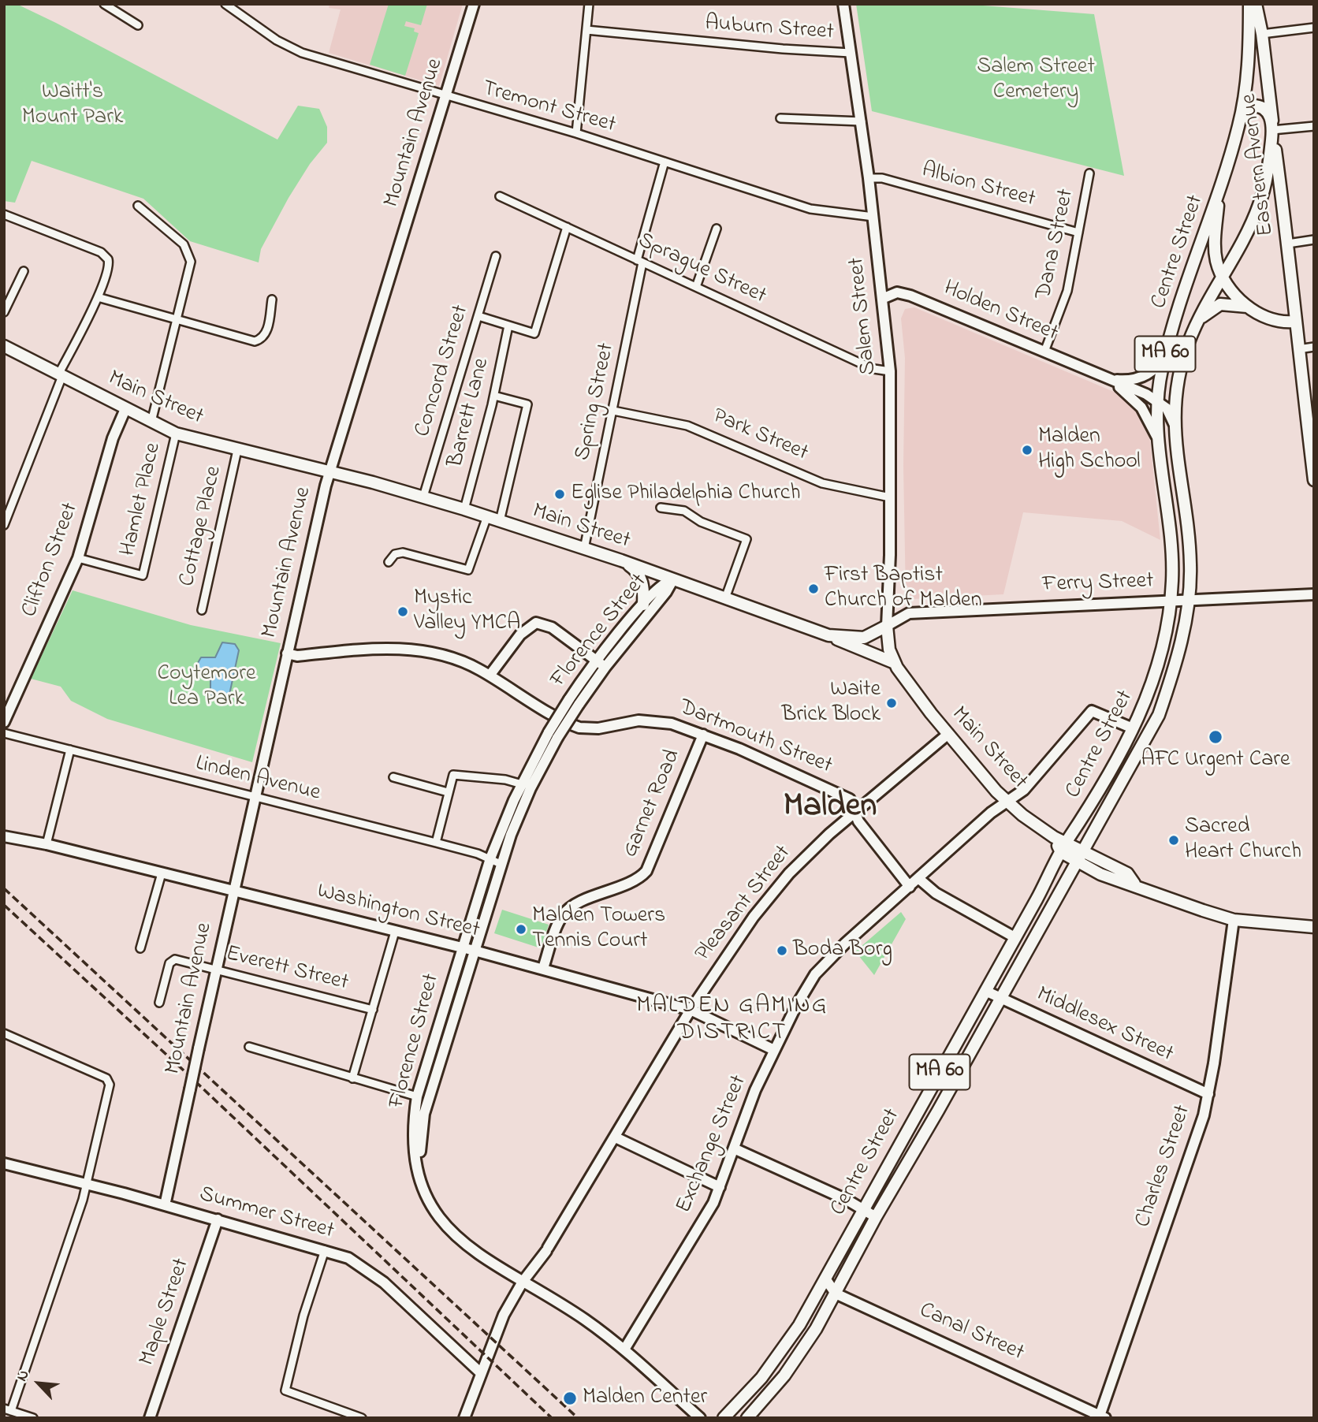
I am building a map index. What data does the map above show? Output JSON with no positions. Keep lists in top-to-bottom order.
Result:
{
  "streets": {
    "main road": [
      "Eastern Avenue",
      "Centre Street",
      "MA 60",
      "Main Street"
    ],
    "street": [
      "Auburn Street",
      "Tremont Street",
      "Mountain Avenue",
      "Albion Street",
      "Dana Street",
      "Sprague Street",
      "Holden Street",
      "Salem Street",
      "Concord Street",
      "Spring Street",
      "Barrett Lane",
      "Park Street",
      "Hamlet Place",
      "Cottage Place",
      "Clifton Street",
      "Ferry Street",
      "Florence Street",
      "Dartmouth Street",
      "Linden Avenue",
      "Garnet Road",
      "Pleasant Street",
      "Washington Street",
      "Everett Street",
      "Middlesex Street",
      "Exchange Street",
      "Charles Street",
      "Summer Street",
      "Maple Street",
      "Canal Street"
    ]
  },
  "crossings": [
    ["Auburn Street", "Salem Street"],
    ["Tremont Street", "Mountain Avenue"],
    ["Tremont Street", "Salem Street"],
    ["Tremont Street", "Spring Street"],
    ["Mountain Avenue", "Main Street"],
    ["Mountain Avenue", "Dartmouth Street"],
    ["Mountain Avenue", "Linden Avenue"],
    ["Mountain Avenue", "Washington Street"],
    ["Mountain Avenue", "Everett Street"],
    ["Mountain Avenue", "Summer Street"],
    ["Eastern Avenue", "Centre Street"],
    ["Albion Street", "Dana Street"],
    ["Albion Street", "Salem Street"],
    ["Dana Street", "Holden Street"],
    ["Centre Street", "Holden Street"],
    ["Centre Street", "Main Street"],
    ["Centre Street", "Ferry Street"],
    ["Centre Street", "Middlesex Street"],
    ["Centre Street", "Exchange Street"],
    ["Centre Street", "Canal Street"],
    ["Sprague Street", "Salem Street"],
    ["Sprague Street", "Spring Street"],
    ["Holden Street", "Salem Street"],
    ["Salem Street", "Main Street"],
    ["Salem Street", "Park Street"],
    ["Salem Street", "Ferry Street"],
    ["Concord Street", "Main Street"],
    ["Main Street", "Spring Street"],
    ["Main Street", "Barrett Lane"],
    ["Main Street", "Hamlet Place"],
    ["Main Street", "Cottage Place"],
    ["Main Street", "Clifton Street"],
    ["Main Street", "Ferry Street"],
    ["Main Street", "Florence Street"],
    ["Main Street", "Pleasant Street"],
    ["Main Street", "Exchange Street"],
    ["Main Street", "Charles Street"],
    ["Spring Street", "Park Street"],
    ["Hamlet Place", "Clifton Street"],
    ["Florence Street", "Linden Avenue"],
    ["Florence Street", "Pleasant Street"],
    ["Florence Street", "Washington Street"],
    ["Florence Street", "Exchange Street"],
    ["Dartmouth Street", "Garnet Road"],
    ["Dartmouth Street", "Pleasant Street"],
    ["Garnet Road", "Washington Street"],
    ["Pleasant Street", "Washington Street"],
    ["Pleasant Street", "Summer Street"],
    ["Washington Street", "Exchange Street"],
    ["Middlesex Street", "Charles Street"],
    ["Charles Street", "Canal Street"],
    ["Summer Street", "Maple Street"]
  ],
  "districts": ["Malden", "MALDEN GAMING DISTRICT"],
  "parks": ["Salem Street Cemetery", "Waitt's Mount Park", "Coytemore Lea Park"],
  "places": [
    "Malden High School",
    "Eglise Philadelphia Church",
    "First Baptist Church of Malden",
    "Mystic Valley YMCA",
    "Waite Brick Block",
    "AFC Urgent Care",
    "Sacred Heart Church",
    "Malden Towers Tennis Court",
    "Boda Borg",
    "Malden Center"
  ],
  "north": "top left"
}
